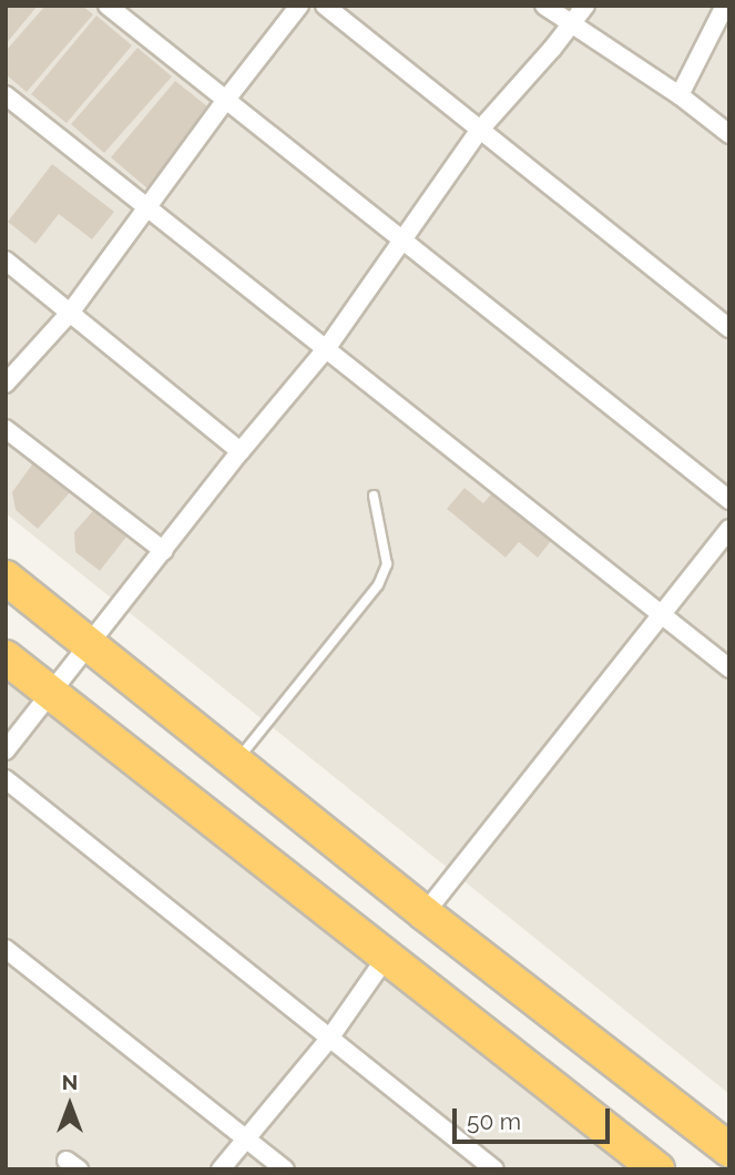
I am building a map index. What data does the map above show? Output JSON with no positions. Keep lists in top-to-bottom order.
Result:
{
  "scale_bar": "50 m",
  "north": "top"
}
